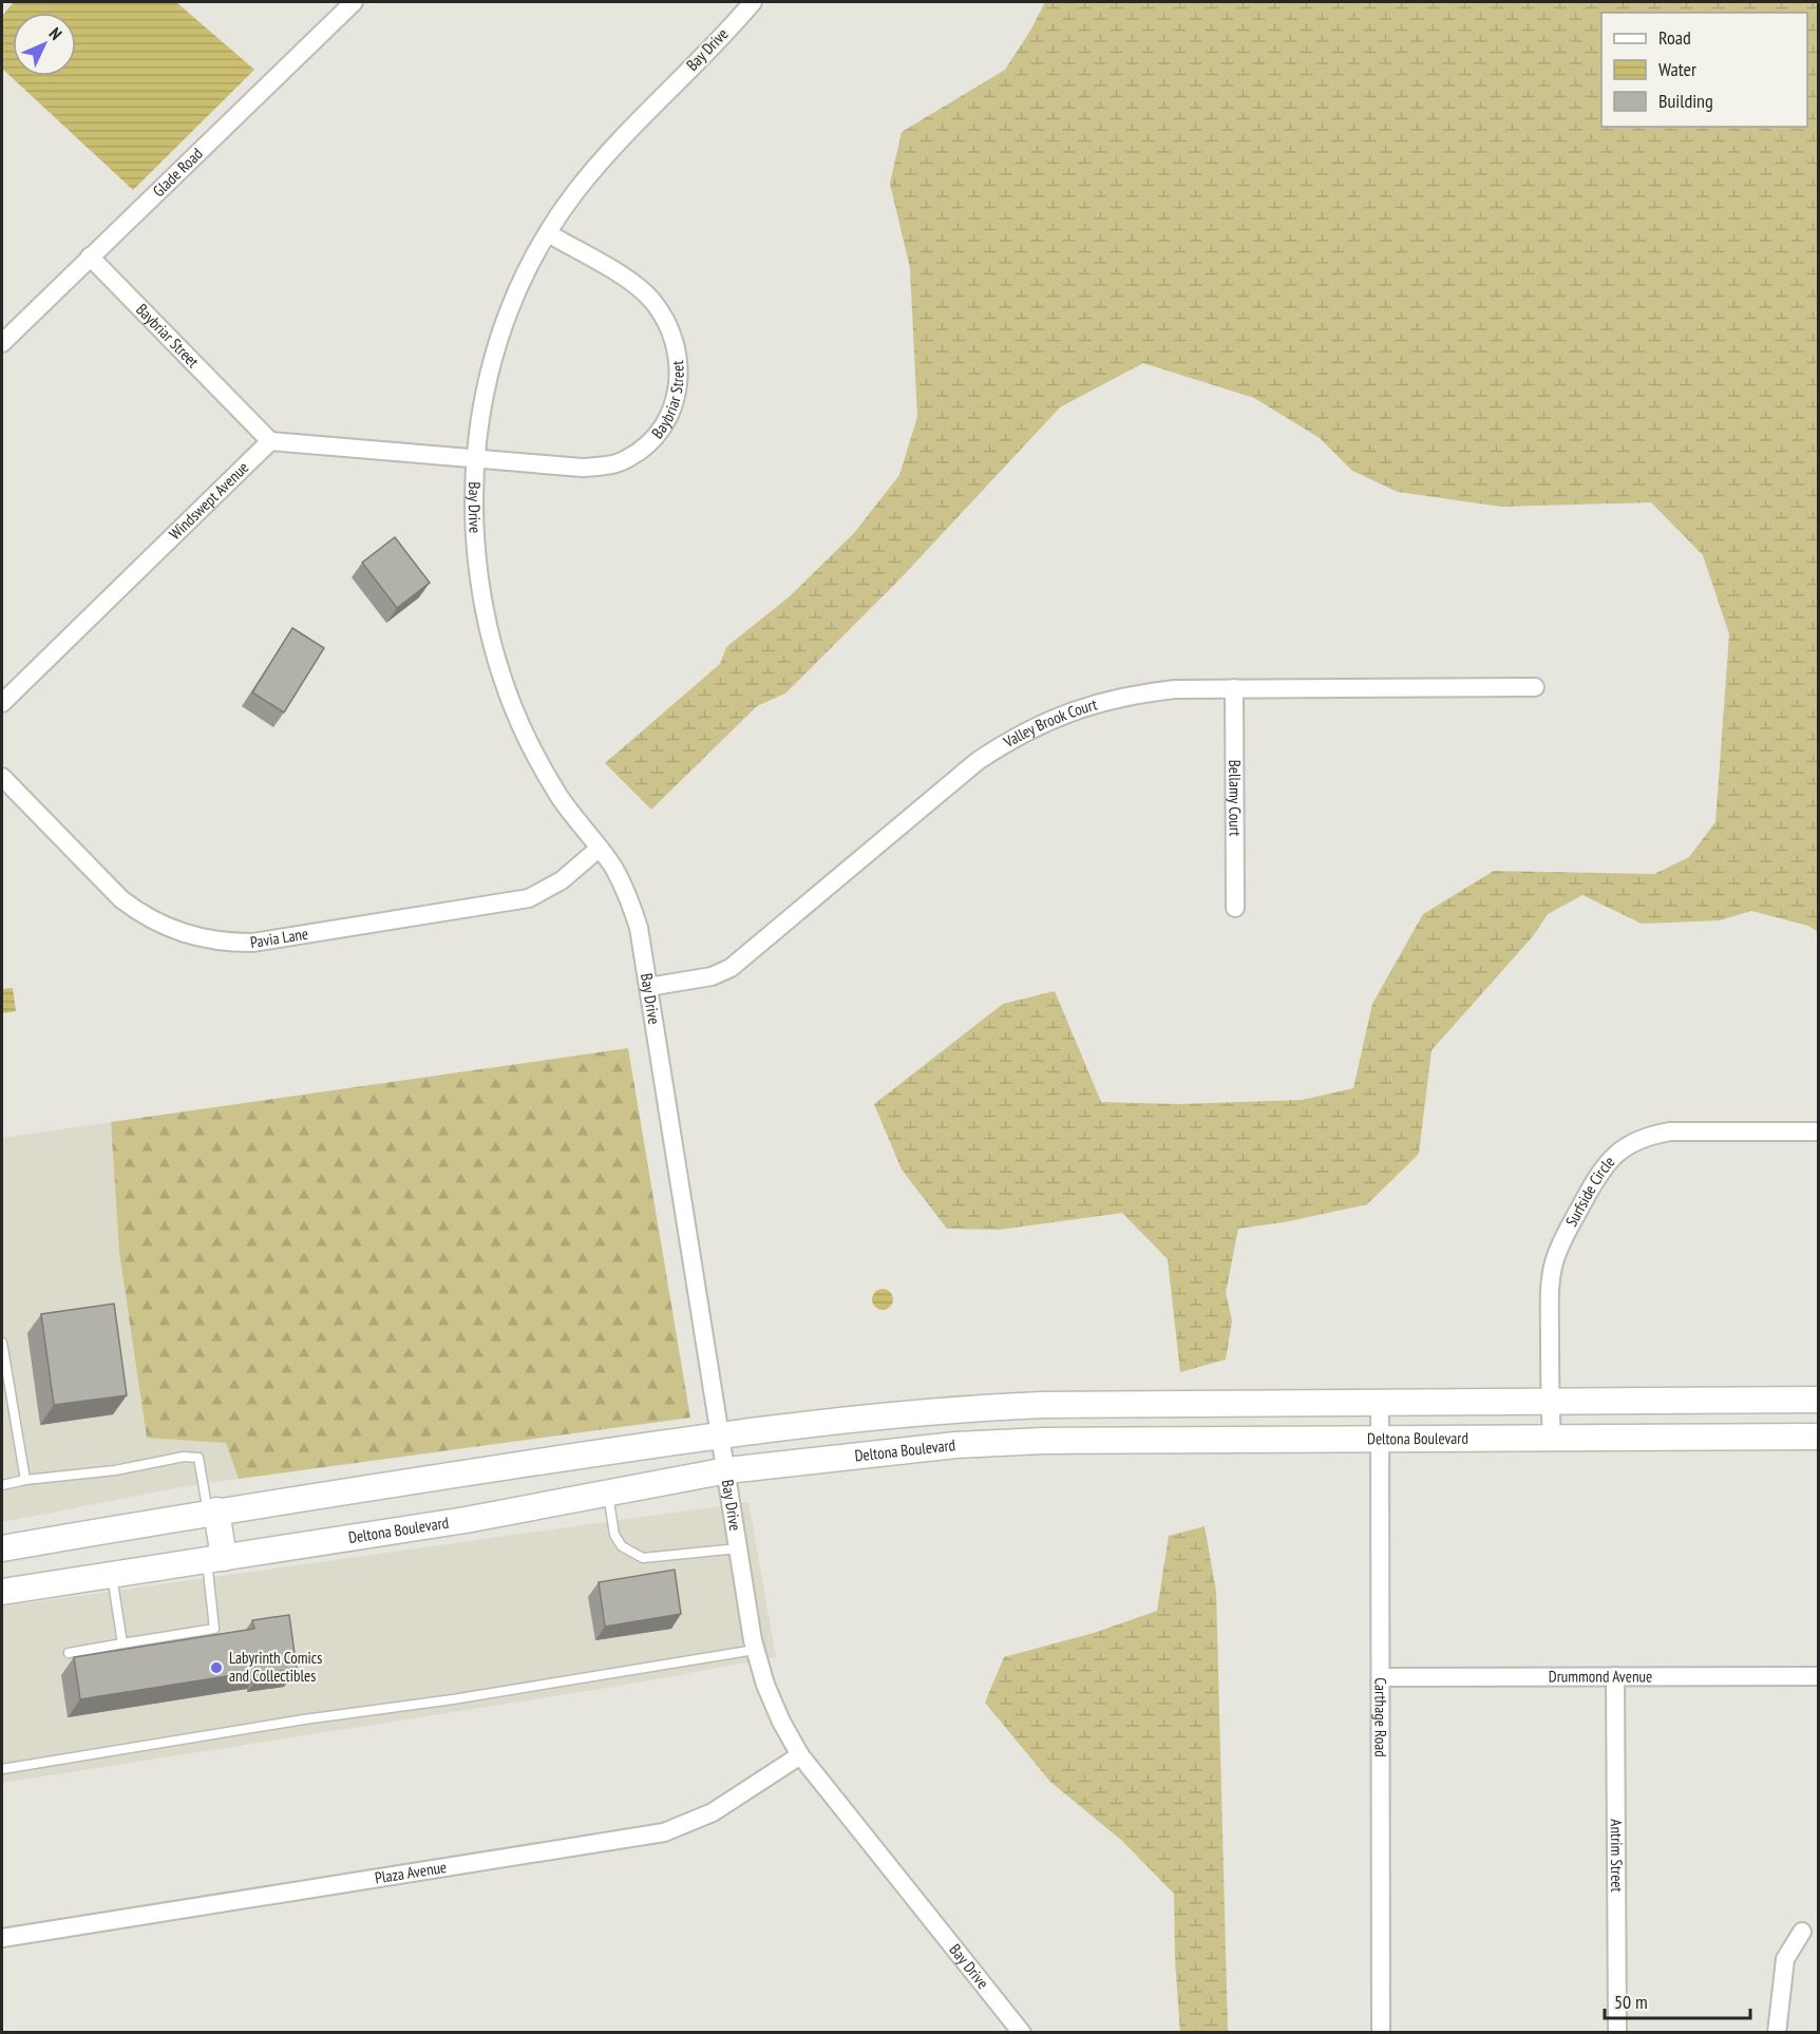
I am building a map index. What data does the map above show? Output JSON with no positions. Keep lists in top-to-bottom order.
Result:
{
  "streets": {
    "main road": ["Deltona Boulevard"],
    "street": [
      "Bay Drive",
      "Glade Road",
      "Baybriar Street",
      "Windswept Avenue",
      "Valley Brook Court",
      "Bellamy Court",
      "Pavia Lane",
      "Surfside Circle",
      "Drummond Avenue",
      "Carthage Road",
      "Antrim Street",
      "Plaza Avenue"
    ]
  },
  "crossings": [
    ["Bay Drive", "Baybriar Street"],
    ["Bay Drive", "Valley Brook Court"],
    ["Bay Drive", "Pavia Lane"],
    ["Bay Drive", "Deltona Boulevard"],
    ["Bay Drive", "Plaza Avenue"],
    ["Glade Road", "Baybriar Street"],
    ["Baybriar Street", "Windswept Avenue"],
    ["Valley Brook Court", "Bellamy Court"],
    ["Surfside Circle", "Deltona Boulevard"],
    ["Deltona Boulevard", "Carthage Road"],
    ["Drummond Avenue", "Carthage Road"],
    ["Drummond Avenue", "Antrim Street"]
  ],
  "places": ["Labyrinth Comics and Collectibles"],
  "legend": ["Road", "Water", "Building"],
  "scale_bar": "50 m",
  "north": "top right"
}
